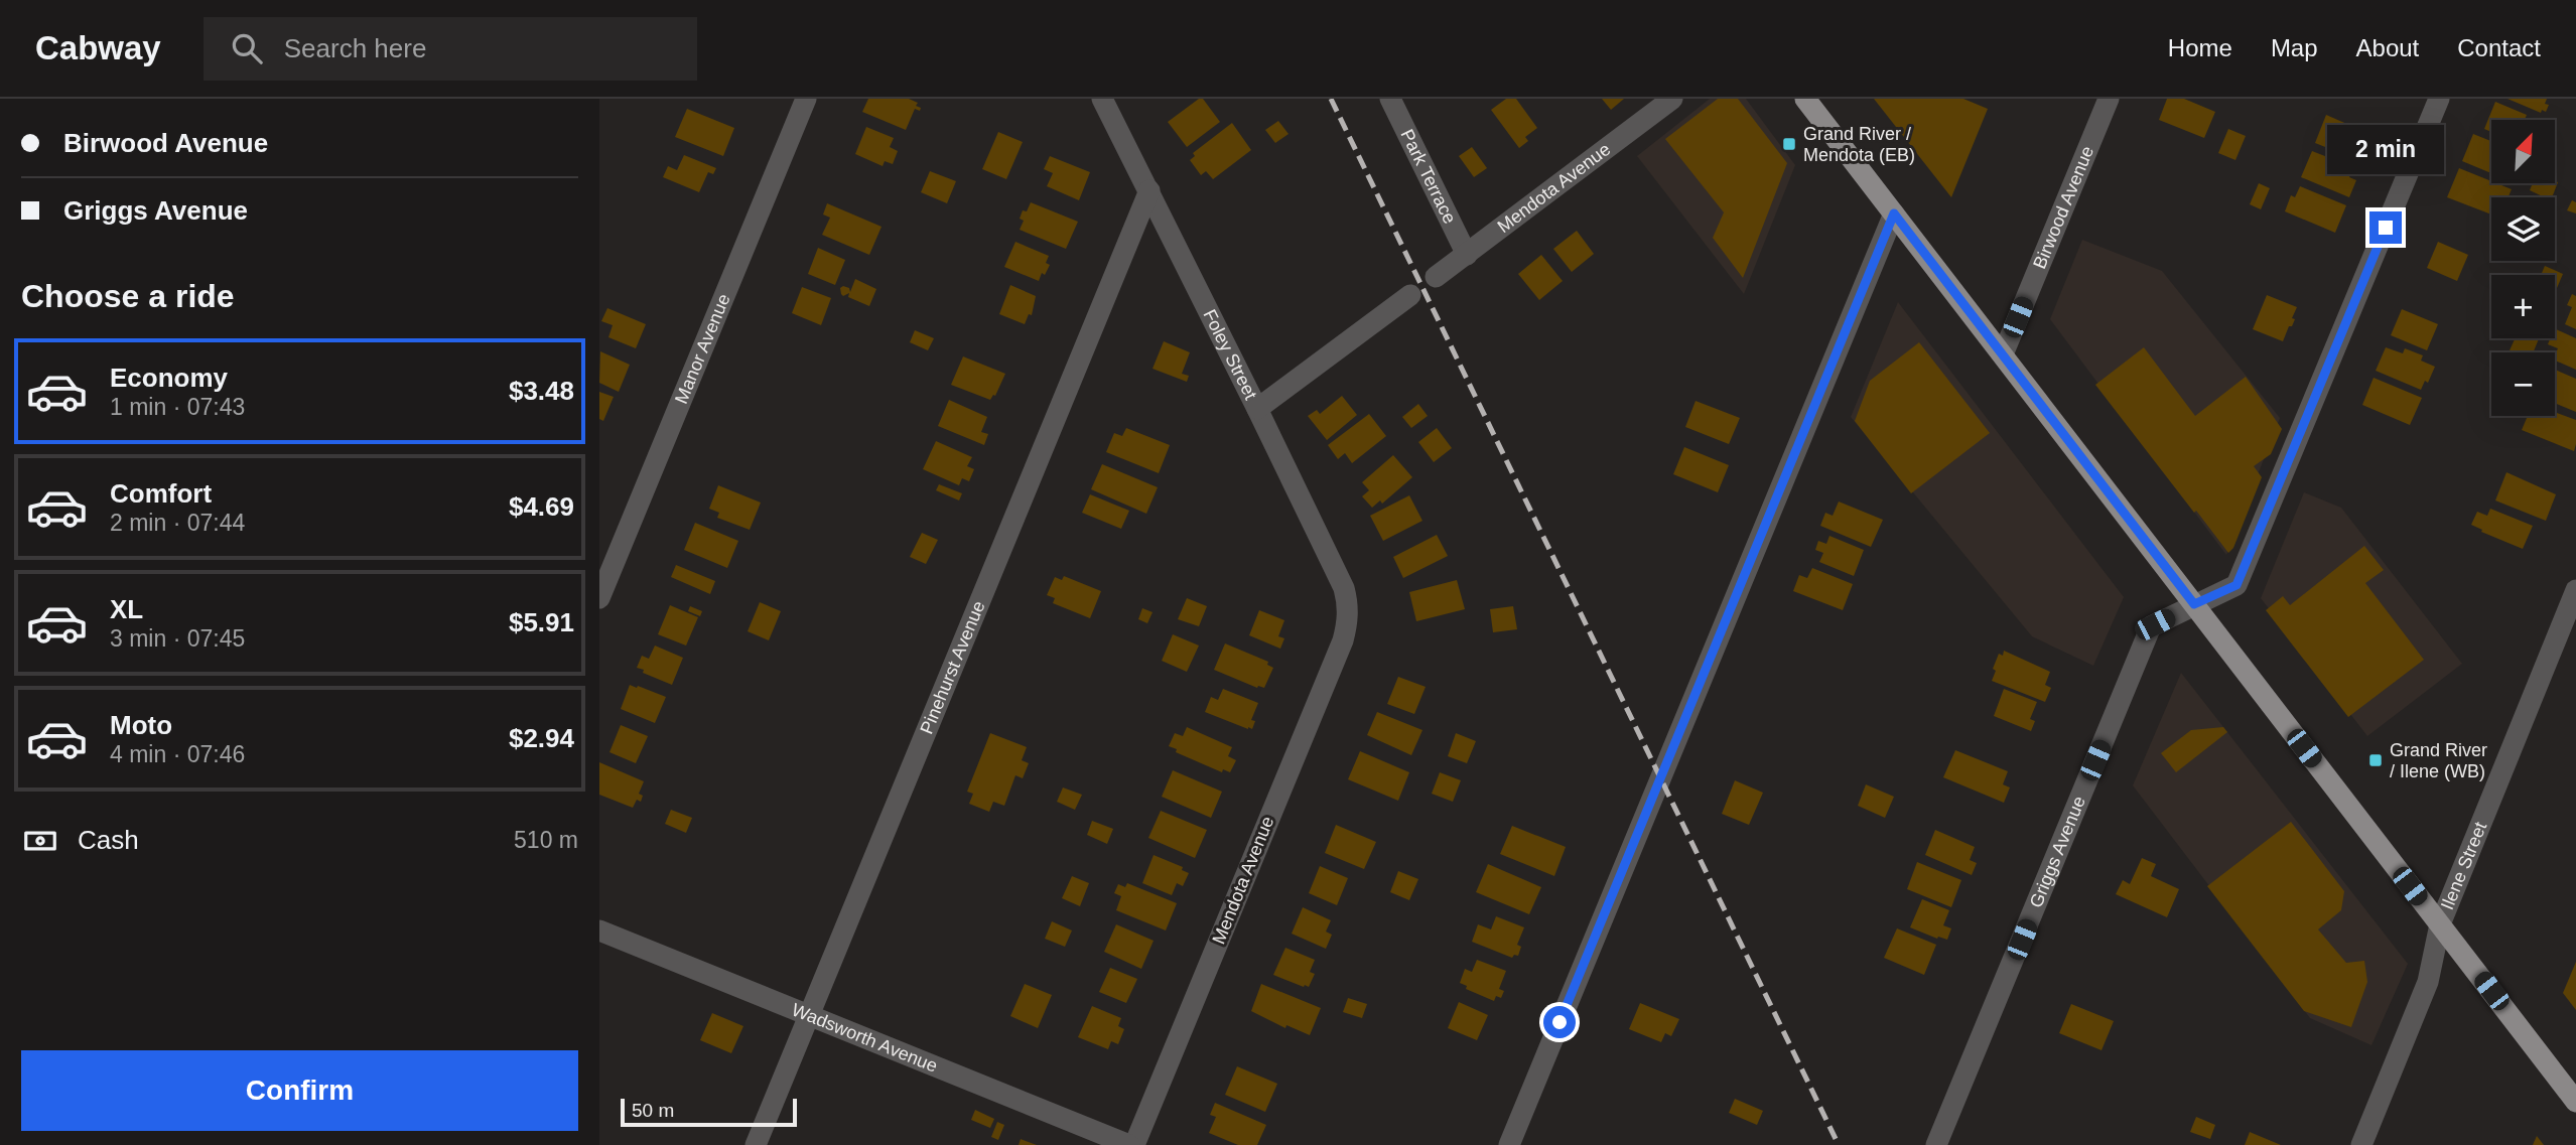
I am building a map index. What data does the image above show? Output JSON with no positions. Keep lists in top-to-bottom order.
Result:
{
  "streets": {
    "street": [
      "Park Terrace",
      "Mendota Avenue",
      "Birwood Avenue",
      "Manor Avenue",
      "Foley Street",
      "Pinehurst Avenue",
      "Griggs Avenue",
      "Ilene Street",
      "Wadsworth Avenue"
    ]
  },
  "crossings": [
    ["Park Terrace", "Mendota Avenue"],
    ["Mendota Avenue", "Foley Street"],
    ["Mendota Avenue", "Wadsworth Avenue"],
    ["Foley Street", "Pinehurst Avenue"],
    ["Pinehurst Avenue", "Wadsworth Avenue"]
  ],
  "places": {
    "transit": ["Grand River / Mendota (EB)", "Grand River / Ilene (WB)"]
  },
  "scale_bar": "50 m",
  "north": "top right",
  "page": {
    "header": "Cabway",
    "search": "Search here",
    "nav": [
      "Home",
      "Map",
      "About",
      "Contact"
    ],
    "banner": ["Birwood Avenue", "Griggs Avenue"],
    "map_buttons": ["+", "−"],
    "bubble": "2 min",
    "heading": "Choose a ride",
    "list": [
      {
        "name": "Economy",
        "note": "1 min · 07:43",
        "value": "$3.48"
      },
      {
        "name": "Comfort",
        "note": "2 min · 07:44",
        "value": "$4.69"
      },
      {
        "name": "XL",
        "note": "3 min · 07:45",
        "value": "$5.91"
      },
      {
        "name": "Moto",
        "note": "4 min · 07:46",
        "value": "$2.94"
      }
    ],
    "pay": ["Cash", "510 m"],
    "buttons": "Confirm",
    "scale": "50 m"
  }
}
